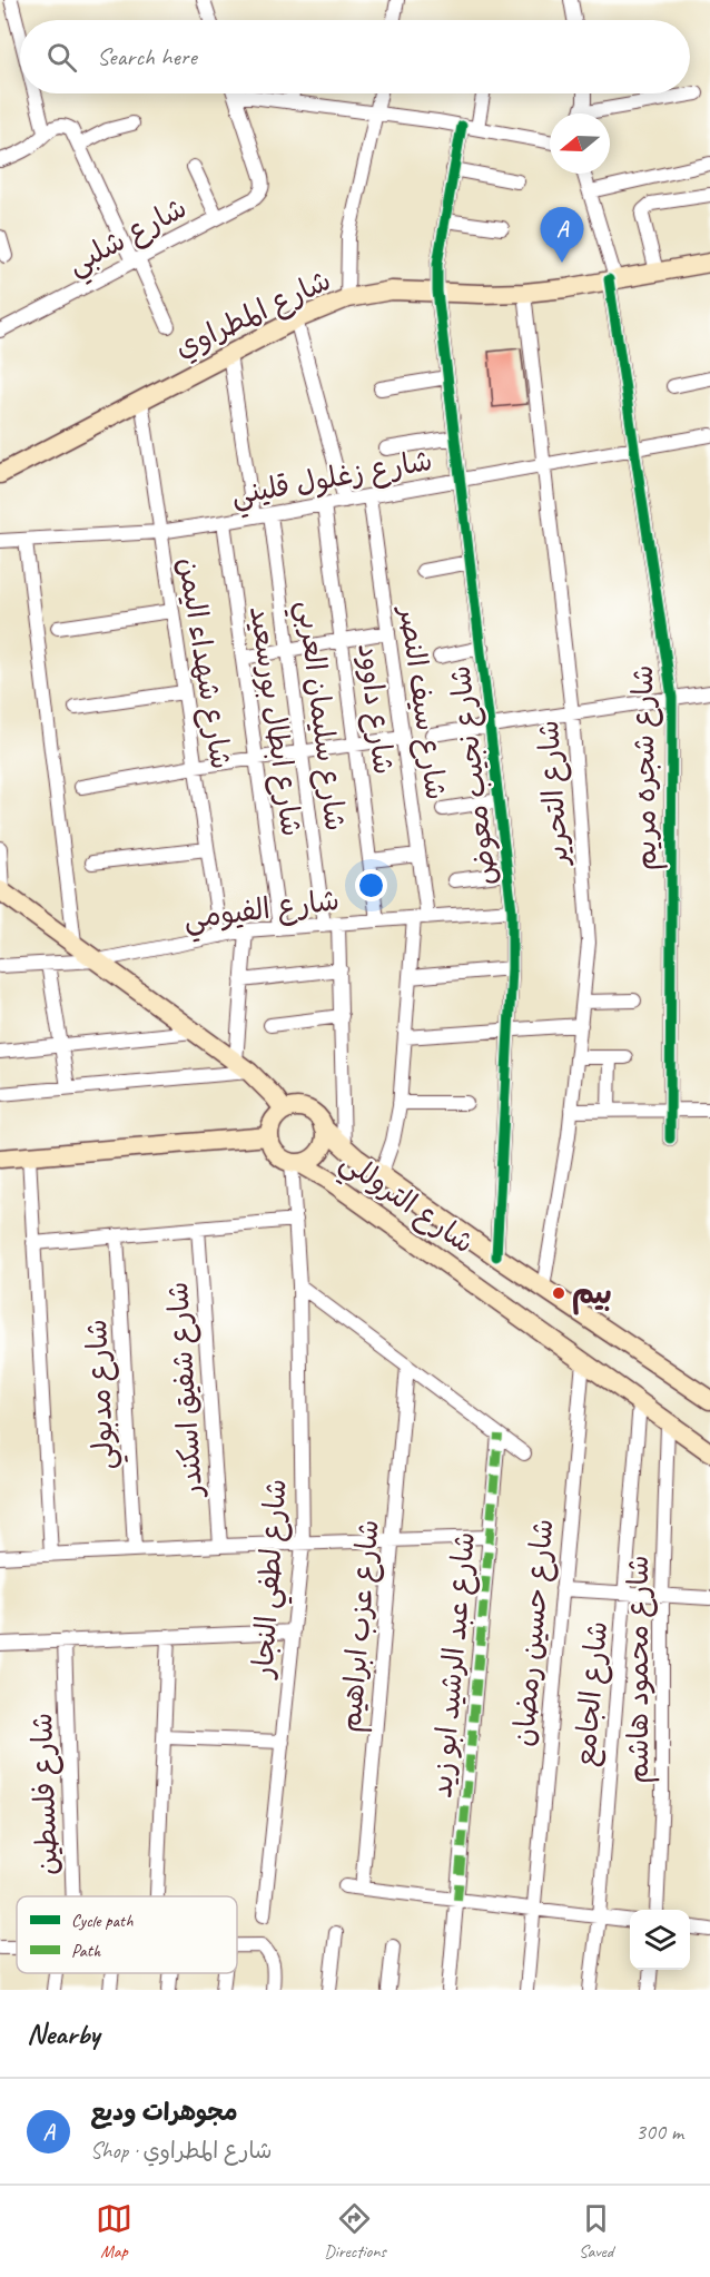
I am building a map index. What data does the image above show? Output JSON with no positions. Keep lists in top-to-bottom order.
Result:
{
  "streets": {
    "street": [
      "شارع شلبي",
      "شارع المطراوي",
      "شارع زغلول قليني",
      "شارع شهداء اليمن",
      "شارع سيف النصر",
      "شارع داوود",
      "شارع سليمان العربي",
      "شارع ابطال بورسعيد",
      "شارع شجره مريم",
      "شارع نجيب معوض",
      "شارع التحرير",
      "شارع الفيومي",
      "شارع التروللي",
      "شارع شفيق اسكندر",
      "شارع مدبولي",
      "شارع لطفي النجار",
      "شارع عزب ابراهيم",
      "شارع حسين رمضان",
      "شارع عبد الرشيد ابو زيد",
      "شارع محمود هاشم",
      "شارع الجامع",
      "شارع فلسطين"
    ]
  },
  "crossings": [
    ["شارع المطراوي", "شارع شهداء اليمن"],
    ["شارع المطراوي", "شارع شجره مريم"],
    ["شارع المطراوي", "شارع نجيب معوض"],
    ["شارع المطراوي", "شارع التحرير"],
    ["شارع زغلول قليني", "شارع شهداء اليمن"],
    ["شارع زغلول قليني", "شارع سيف النصر"],
    ["شارع زغلول قليني", "شارع داوود"],
    ["شارع زغلول قليني", "شارع سليمان العربي"],
    ["شارع زغلول قليني", "شارع ابطال بورسعيد"],
    ["شارع زغلول قليني", "شارع شجره مريم"],
    ["شارع زغلول قليني", "شارع نجيب معوض"],
    ["شارع زغلول قليني", "شارع التحرير"],
    ["شارع شهداء اليمن", "شارع الفيومي"],
    ["شارع سيف النصر", "شارع الفيومي"],
    ["شارع سيف النصر", "شارع التروللي"],
    ["شارع داوود", "شارع الفيومي"],
    ["شارع سليمان العربي", "شارع الفيومي"],
    ["شارع ابطال بورسعيد", "شارع الفيومي"],
    ["شارع نجيب معوض", "شارع الفيومي"],
    ["شارع نجيب معوض", "شارع التروللي"],
    ["شارع التحرير", "شارع التروللي"],
    ["شارع التروللي", "شارع لطفي النجار"],
    ["شارع التروللي", "شارع حسين رمضان"],
    ["شارع التروللي", "شارع محمود هاشم"],
    ["شارع التروللي", "شارع الجامع"]
  ],
  "places": ["بيم"],
  "legend": ["Cycle path", "Path"],
  "north": "left",
  "page": {
    "search": "Search here",
    "pins": "A",
    "heading": "Nearby",
    "list": [
      {
        "mark": "A",
        "name": "مجوهرات وديع",
        "note": "Shop · شارع المطراوي",
        "value": "300 m"
      }
    ],
    "nav": ["Map", "Directions", "Saved"]
  }
}
